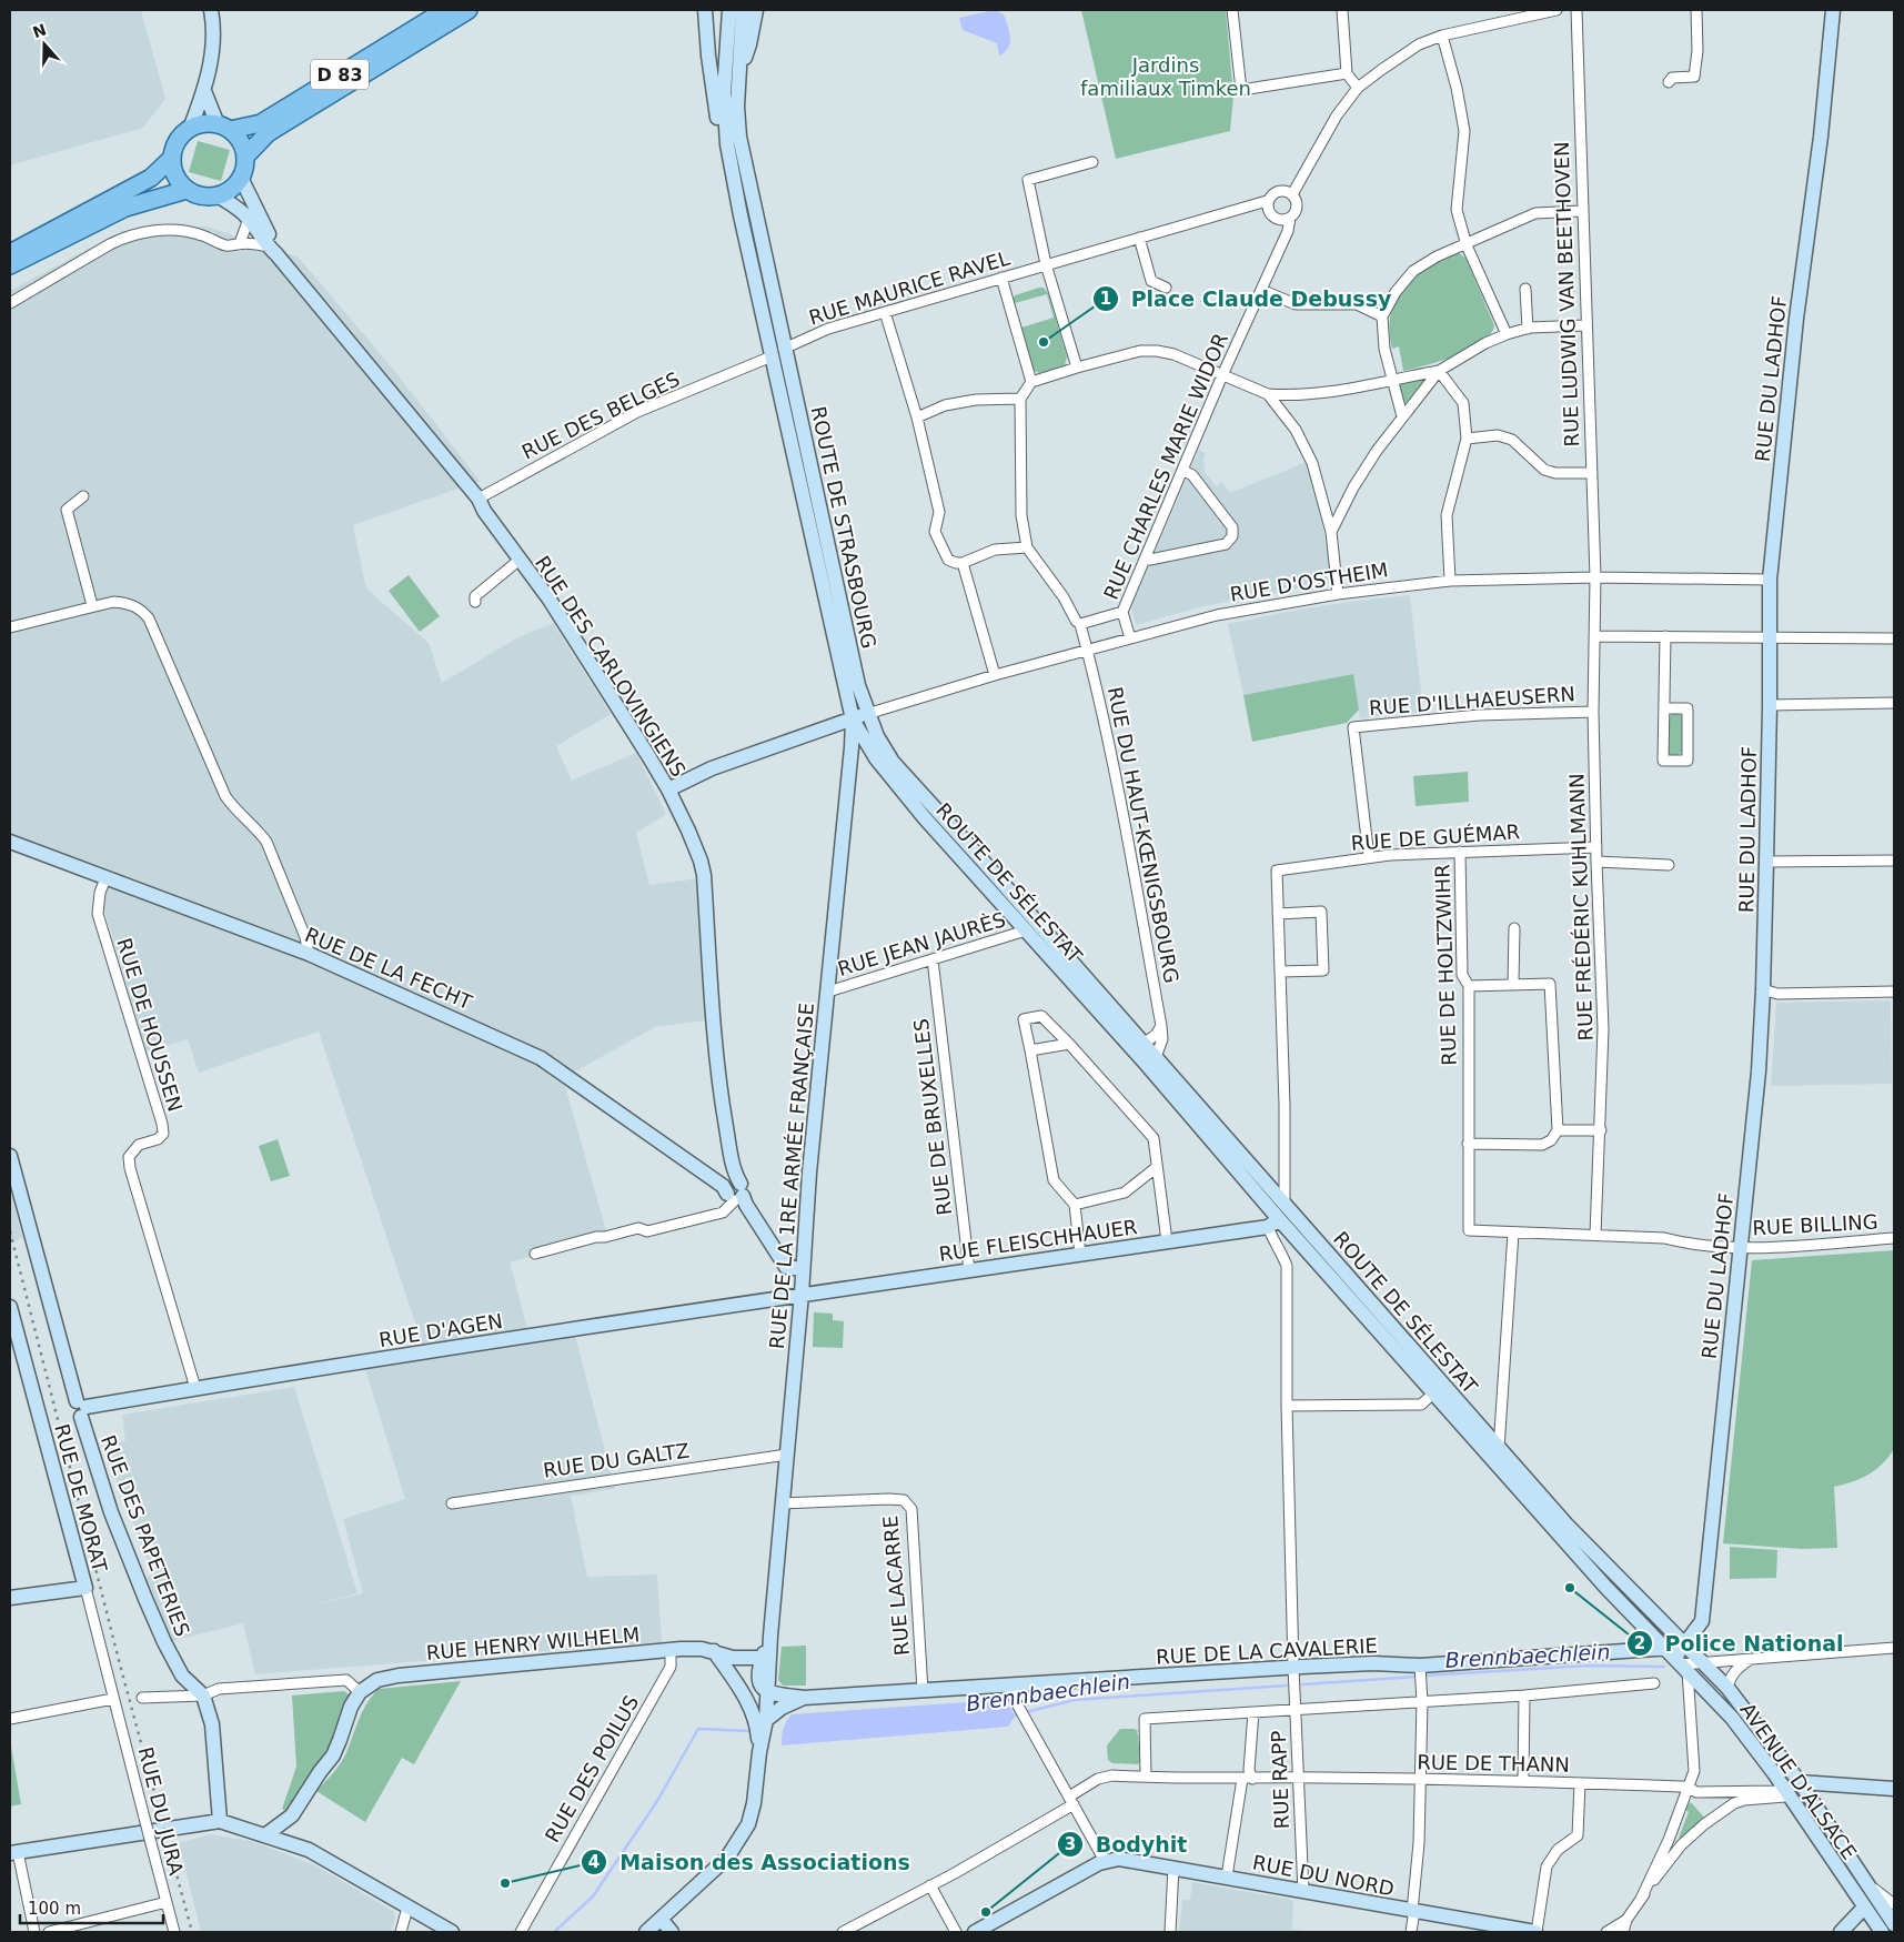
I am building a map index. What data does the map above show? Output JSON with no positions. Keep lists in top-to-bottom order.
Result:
{
  "streets": {
    "main road": [
      "D 83",
      "RUE DU LADHOF",
      "ROUTE DE STRASBOURG",
      "RUE DES CARLOVINGIENS",
      "ROUTE DE SÉLESTAT",
      "RUE DE LA FECHT",
      "RUE DE LA 1RE ARMÉE FRANÇAISE",
      "RUE FLEISCHHAUER",
      "RUE D'AGEN",
      "RUE DE MORAT",
      "RUE DES PAPETERIES",
      "RUE HENRY WILHELM",
      "RUE DE LA CAVALERIE",
      "AVENUE D'ALSACE",
      "RUE DU NORD"
    ],
    "street": [
      "RUE MAURICE RAVEL",
      "RUE LUDWIG VAN BEETHOVEN",
      "RUE DES BELGES",
      "RUE CHARLES MARIE WIDOR",
      "RUE D'OSTHEIM",
      "RUE D'ILLHAEUSERN",
      "RUE DU HAUT-KŒNIGSBOURG",
      "RUE DE GUÉMAR",
      "RUE FRÉDÉRIC KUHLMANN",
      "RUE JEAN JAURÈS",
      "RUE DE HOLTZWIHR",
      "RUE DE HOUSSEN",
      "RUE DE BRUXELLES",
      "RUE BILLING",
      "RUE DU GALTZ",
      "RUE LACARRE",
      "RUE DE THANN",
      "RUE DES POILUS",
      "RUE RAPP",
      "RUE DU JURA"
    ]
  },
  "crossings": [
    ["D 83", "RUE DES CARLOVINGIENS"],
    ["RUE MAURICE RAVEL", "RUE DES BELGES"],
    ["RUE MAURICE RAVEL", "RUE CHARLES MARIE WIDOR"],
    ["RUE MAURICE RAVEL", "ROUTE DE STRASBOURG"],
    ["RUE LUDWIG VAN BEETHOVEN", "RUE D'OSTHEIM"],
    ["RUE LUDWIG VAN BEETHOVEN", "RUE FRÉDÉRIC KUHLMANN"],
    ["RUE DU LADHOF", "RUE D'OSTHEIM"],
    ["RUE DU LADHOF", "ROUTE DE SÉLESTAT"],
    ["RUE DU LADHOF", "RUE BILLING"],
    ["RUE DU LADHOF", "AVENUE D'ALSACE"],
    ["RUE DES BELGES", "ROUTE DE STRASBOURG"],
    ["RUE DES BELGES", "RUE DES CARLOVINGIENS"],
    ["RUE CHARLES MARIE WIDOR", "RUE D'OSTHEIM"],
    ["ROUTE DE STRASBOURG", "RUE D'OSTHEIM"],
    ["ROUTE DE STRASBOURG", "ROUTE DE SÉLESTAT"],
    ["ROUTE DE STRASBOURG", "RUE DE LA 1RE ARMÉE FRANÇAISE"],
    ["RUE D'OSTHEIM", "RUE DU HAUT-KŒNIGSBOURG"],
    ["RUE D'OSTHEIM", "ROUTE DE SÉLESTAT"],
    ["RUE D'OSTHEIM", "RUE FRÉDÉRIC KUHLMANN"],
    ["RUE DES CARLOVINGIENS", "RUE DE LA FECHT"],
    ["RUE D'ILLHAEUSERN", "RUE DE GUÉMAR"],
    ["RUE D'ILLHAEUSERN", "RUE FRÉDÉRIC KUHLMANN"],
    ["RUE DU HAUT-KŒNIGSBOURG", "ROUTE DE SÉLESTAT"],
    ["RUE DE GUÉMAR", "RUE FRÉDÉRIC KUHLMANN"],
    ["RUE DE GUÉMAR", "RUE DE HOLTZWIHR"],
    ["ROUTE DE SÉLESTAT", "RUE JEAN JAURÈS"],
    ["ROUTE DE SÉLESTAT", "RUE DE LA 1RE ARMÉE FRANÇAISE"],
    ["ROUTE DE SÉLESTAT", "RUE FLEISCHHAUER"],
    ["ROUTE DE SÉLESTAT", "RUE DE LA CAVALERIE"],
    ["ROUTE DE SÉLESTAT", "RUE RAPP"],
    ["ROUTE DE SÉLESTAT", "AVENUE D'ALSACE"],
    ["RUE FRÉDÉRIC KUHLMANN", "RUE BILLING"],
    ["RUE JEAN JAURÈS", "RUE DE BRUXELLES"],
    ["RUE JEAN JAURÈS", "RUE DE LA 1RE ARMÉE FRANÇAISE"],
    ["RUE DE HOLTZWIHR", "RUE BILLING"],
    ["RUE DE LA FECHT", "RUE DE HOUSSEN"],
    ["RUE DE LA FECHT", "RUE DE LA 1RE ARMÉE FRANÇAISE"],
    ["RUE DE HOUSSEN", "RUE D'AGEN"],
    ["RUE DE BRUXELLES", "RUE FLEISCHHAUER"],
    ["RUE DE LA 1RE ARMÉE FRANÇAISE", "RUE FLEISCHHAUER"],
    ["RUE DE LA 1RE ARMÉE FRANÇAISE", "RUE D'AGEN"],
    ["RUE DE LA 1RE ARMÉE FRANÇAISE", "RUE DU GALTZ"],
    ["RUE DE LA 1RE ARMÉE FRANÇAISE", "RUE LACARRE"],
    ["RUE FLEISCHHAUER", "RUE D'AGEN"],
    ["RUE FLEISCHHAUER", "RUE RAPP"],
    ["RUE D'AGEN", "RUE DES PAPETERIES"],
    ["RUE DE MORAT", "RUE DU JURA"],
    ["RUE LACARRE", "RUE DE LA CAVALERIE"],
    ["RUE HENRY WILHELM", "RUE DES POILUS"],
    ["RUE DE LA CAVALERIE", "RUE RAPP"],
    ["RUE DE LA CAVALERIE", "AVENUE D'ALSACE"],
    ["RUE DE THANN", "RUE RAPP"],
    ["RUE DE THANN", "AVENUE D'ALSACE"],
    ["RUE RAPP", "RUE DU NORD"]
  ],
  "water": ["Brennbaechlein"],
  "parks": ["Jardins familiaux Timken"],
  "places": [
    "Place Claude Debussy",
    "Police National",
    "Maison des Associations",
    "Bodyhit"
  ],
  "scale_bar": "100 m",
  "north": "top"
}
